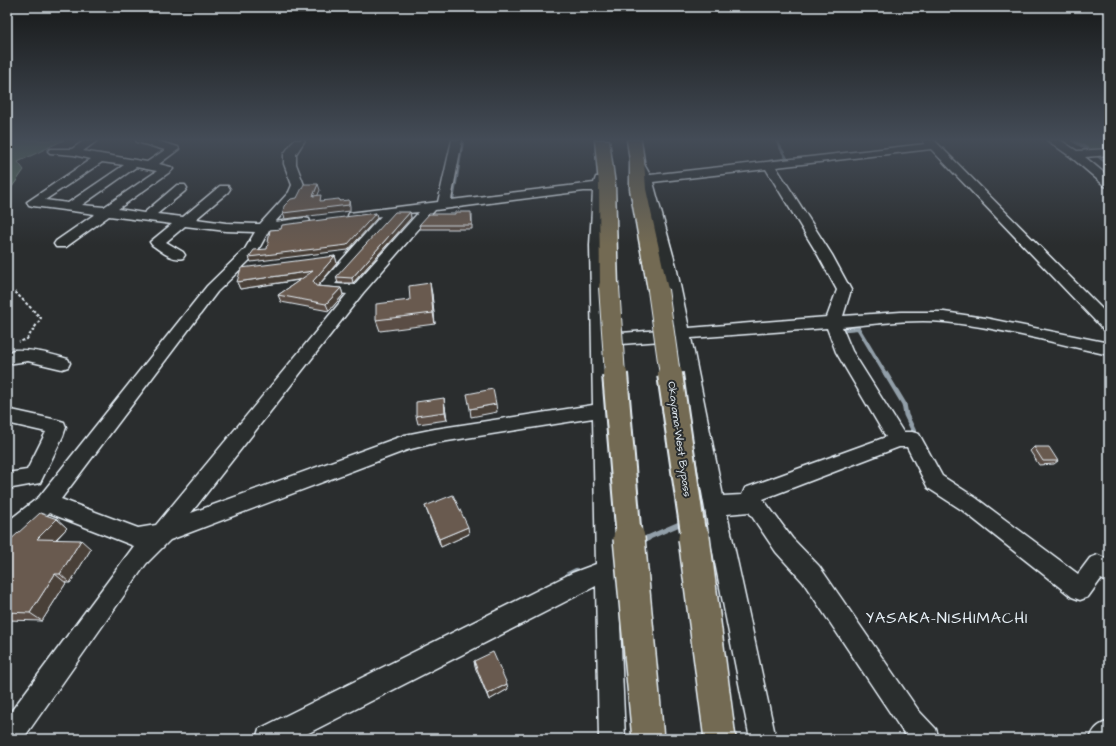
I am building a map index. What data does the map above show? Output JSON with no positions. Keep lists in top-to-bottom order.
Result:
{
  "streets": {
    "highway": ["Okayama-West Bypass"]
  },
  "districts": ["YASAKA-NISHIMACHI"]
}
